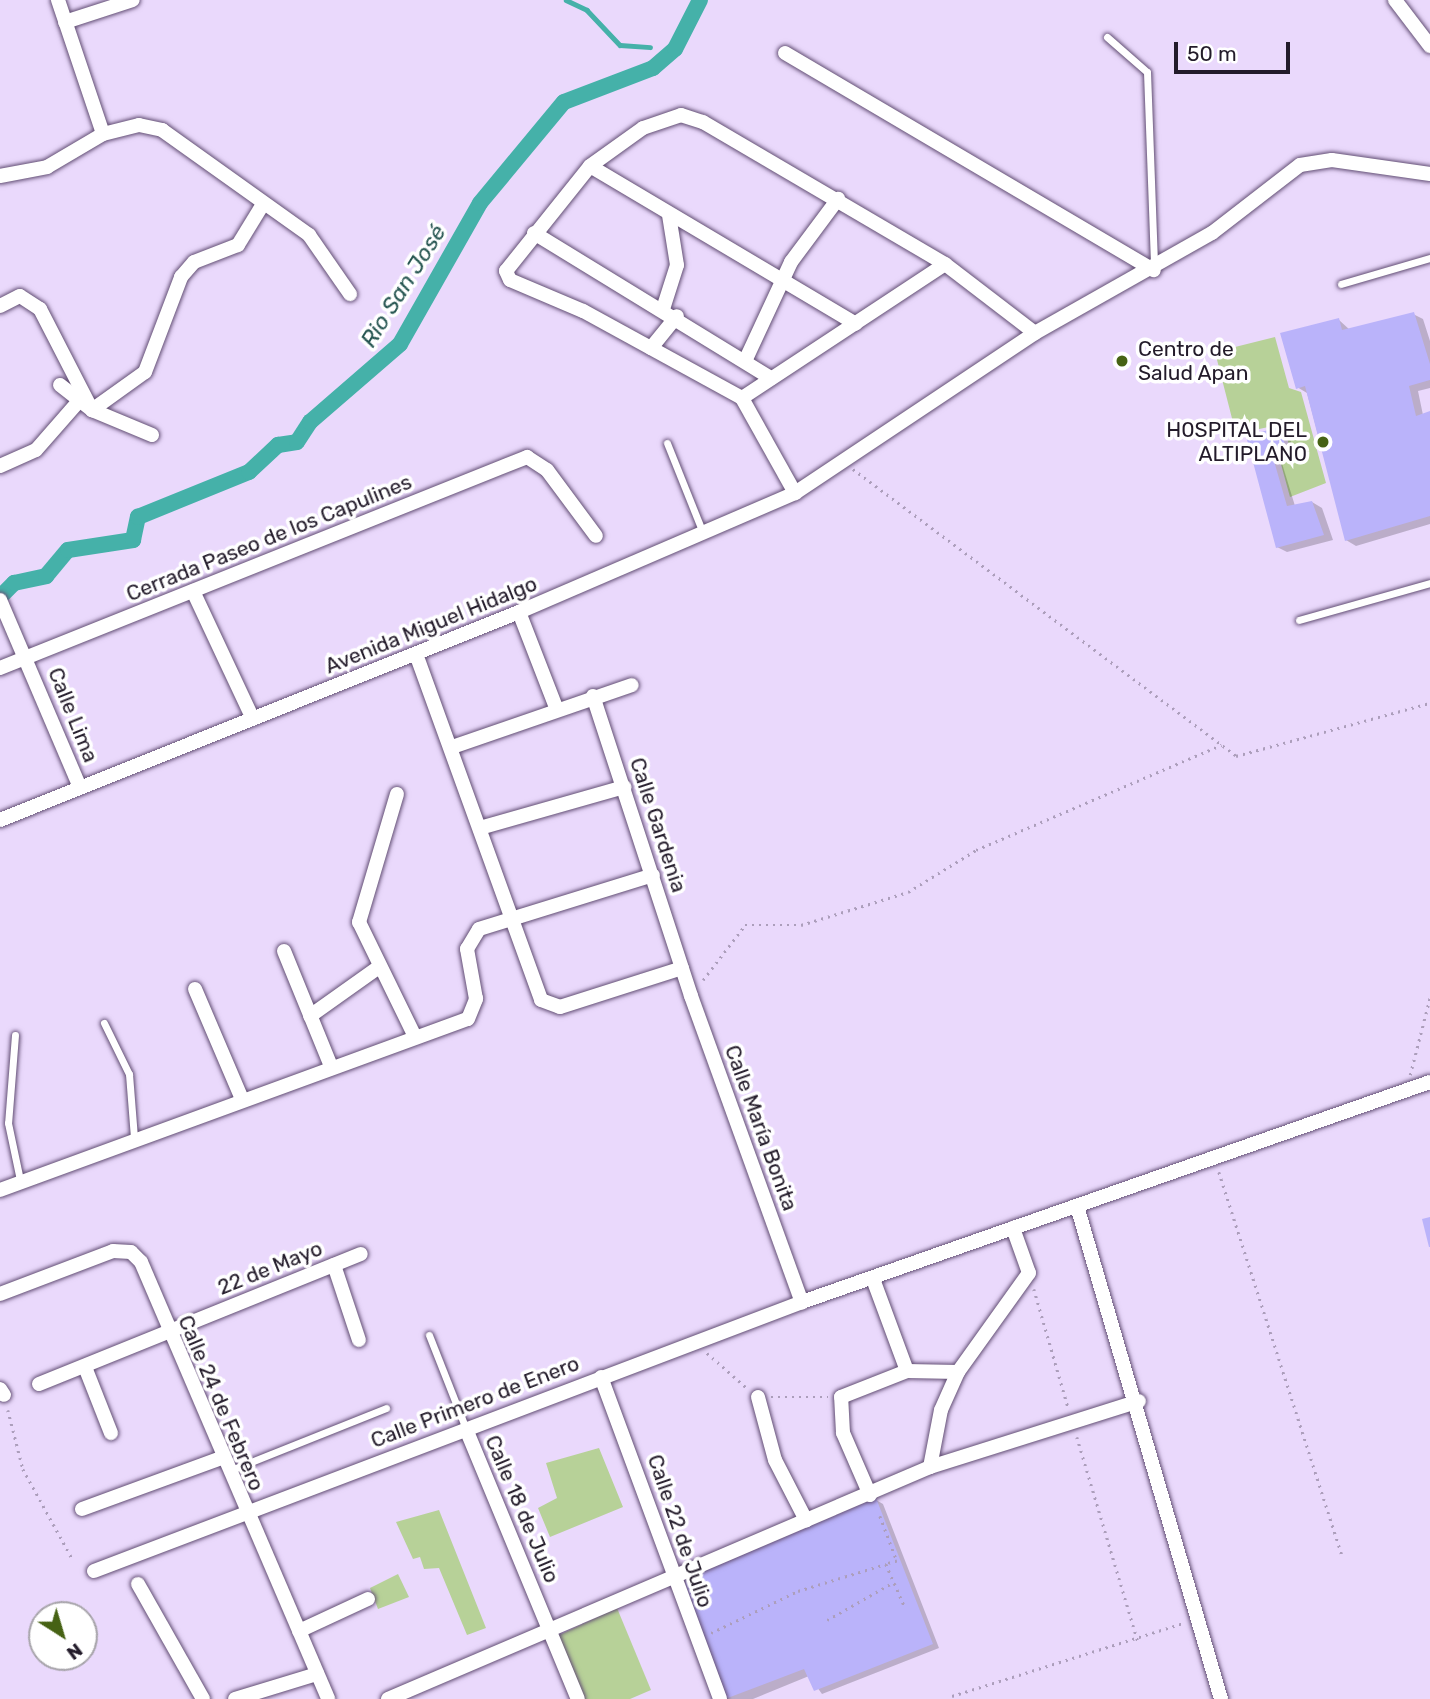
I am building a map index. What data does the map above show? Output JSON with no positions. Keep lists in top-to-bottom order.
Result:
{
  "streets": {
    "street": [
      "Cerrada Paseo de los Capulines",
      "Avenida Miguel Hidalgo",
      "Calle Lima",
      "Calle Gardenia",
      "Calle María Bonita",
      "22 de Mayo",
      "Calle Primero de Enero",
      "Calle 24 de Febrero",
      "Calle 18 de Julio",
      "Calle 22 de Julio"
    ]
  },
  "crossings": [
    ["Cerrada Paseo de los Capulines", "Calle Lima"],
    ["Avenida Miguel Hidalgo", "Calle Lima"],
    ["Calle Gardenia", "Calle María Bonita"],
    ["Calle María Bonita", "Calle Primero de Enero"],
    ["22 de Mayo", "Calle 24 de Febrero"],
    ["Calle Primero de Enero", "Calle 24 de Febrero"],
    ["Calle Primero de Enero", "Calle 18 de Julio"],
    ["Calle Primero de Enero", "Calle 22 de Julio"]
  ],
  "water": ["Rio San José"],
  "places": ["Centro de Salud Apan", "H0SPITAL DEL ALTIPLAN0"],
  "scale_bar": "50 m",
  "north": "bottom right"
}
